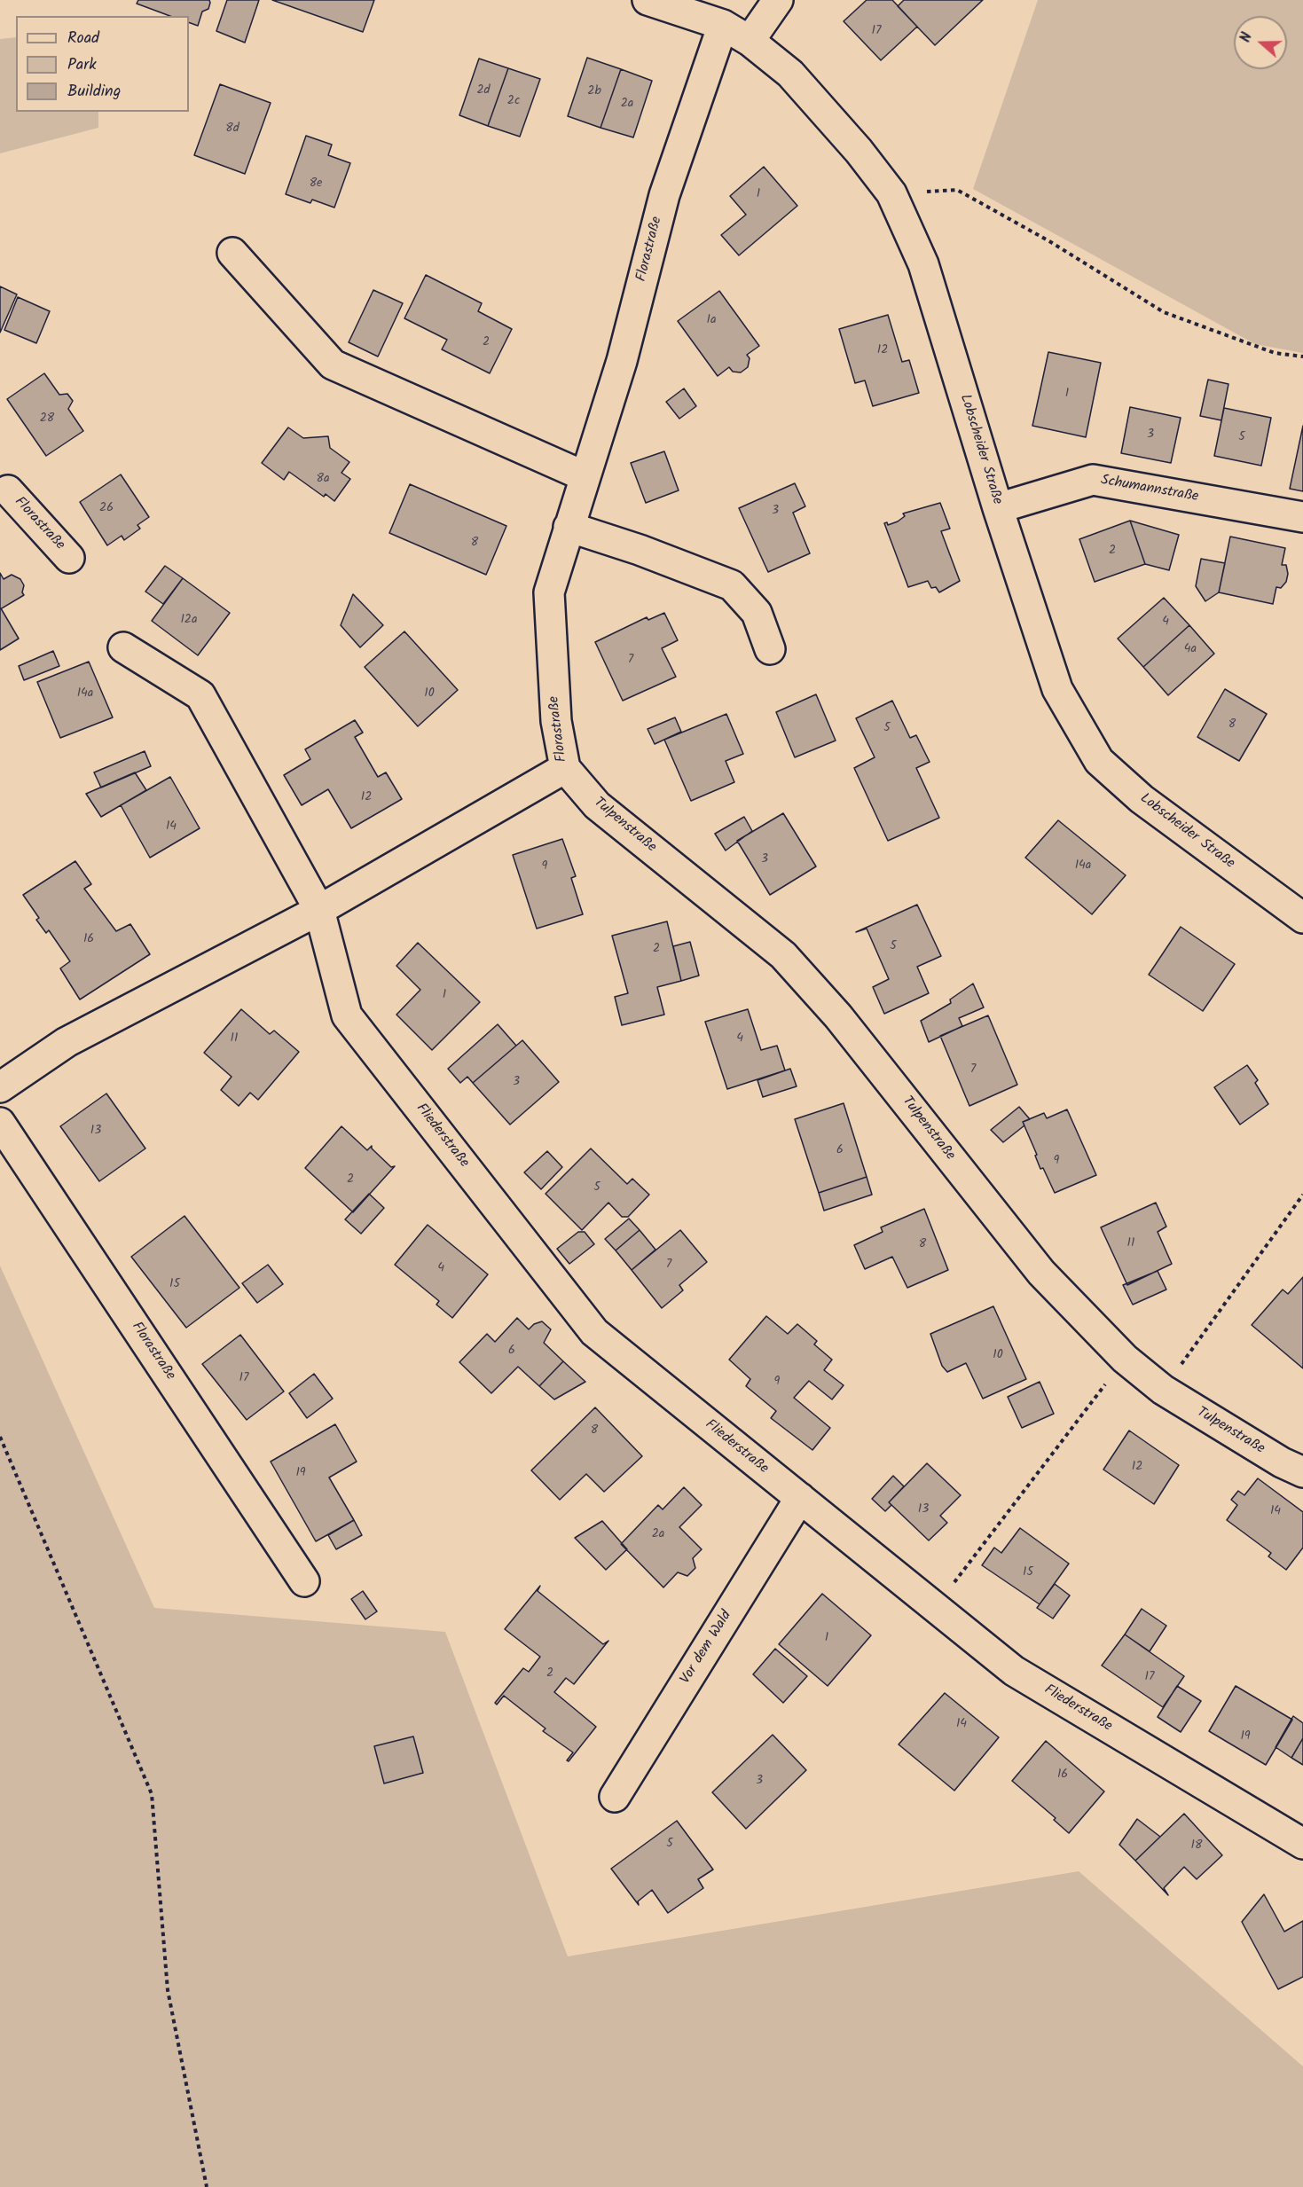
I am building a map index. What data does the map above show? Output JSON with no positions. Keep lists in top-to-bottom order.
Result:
{
  "streets": {
    "street": [
      "Florastraße",
      "Lobscheider Straße",
      "Schumannstraße",
      "Tulpenstraße",
      "Fliederstraße",
      "Vor dem Wald"
    ]
  },
  "crossings": [
    ["Florastraße", "Lobscheider Straße"],
    ["Florastraße", "Tulpenstraße"],
    ["Florastraße", "Fliederstraße"],
    ["Lobscheider Straße", "Schumannstraße"],
    ["Fliederstraße", "Vor dem Wald"]
  ],
  "house_numbers": [
    "17",
    "2d",
    "2b",
    "2c",
    "2a",
    "8d",
    "8e",
    "1",
    "1a",
    "2",
    "12",
    "1",
    "28",
    "3",
    "5",
    "8a",
    "26",
    "3",
    "8",
    "2",
    "12a",
    "4",
    "4a",
    "7",
    "14a",
    "10",
    "8",
    "5",
    "12",
    "14",
    "3",
    "14a",
    "9",
    "16",
    "5",
    "2",
    "1",
    "11",
    "4",
    "7",
    "3",
    "13",
    "6",
    "9",
    "2",
    "5",
    "11",
    "8",
    "7",
    "4",
    "15",
    "6",
    "10",
    "17",
    "9",
    "8",
    "12",
    "19",
    "13",
    "14",
    "2a",
    "15",
    "1",
    "2",
    "17",
    "14",
    "19",
    "16",
    "3",
    "5",
    "18"
  ],
  "legend": ["Road", "Park", "Building"],
  "north": "left"
}
